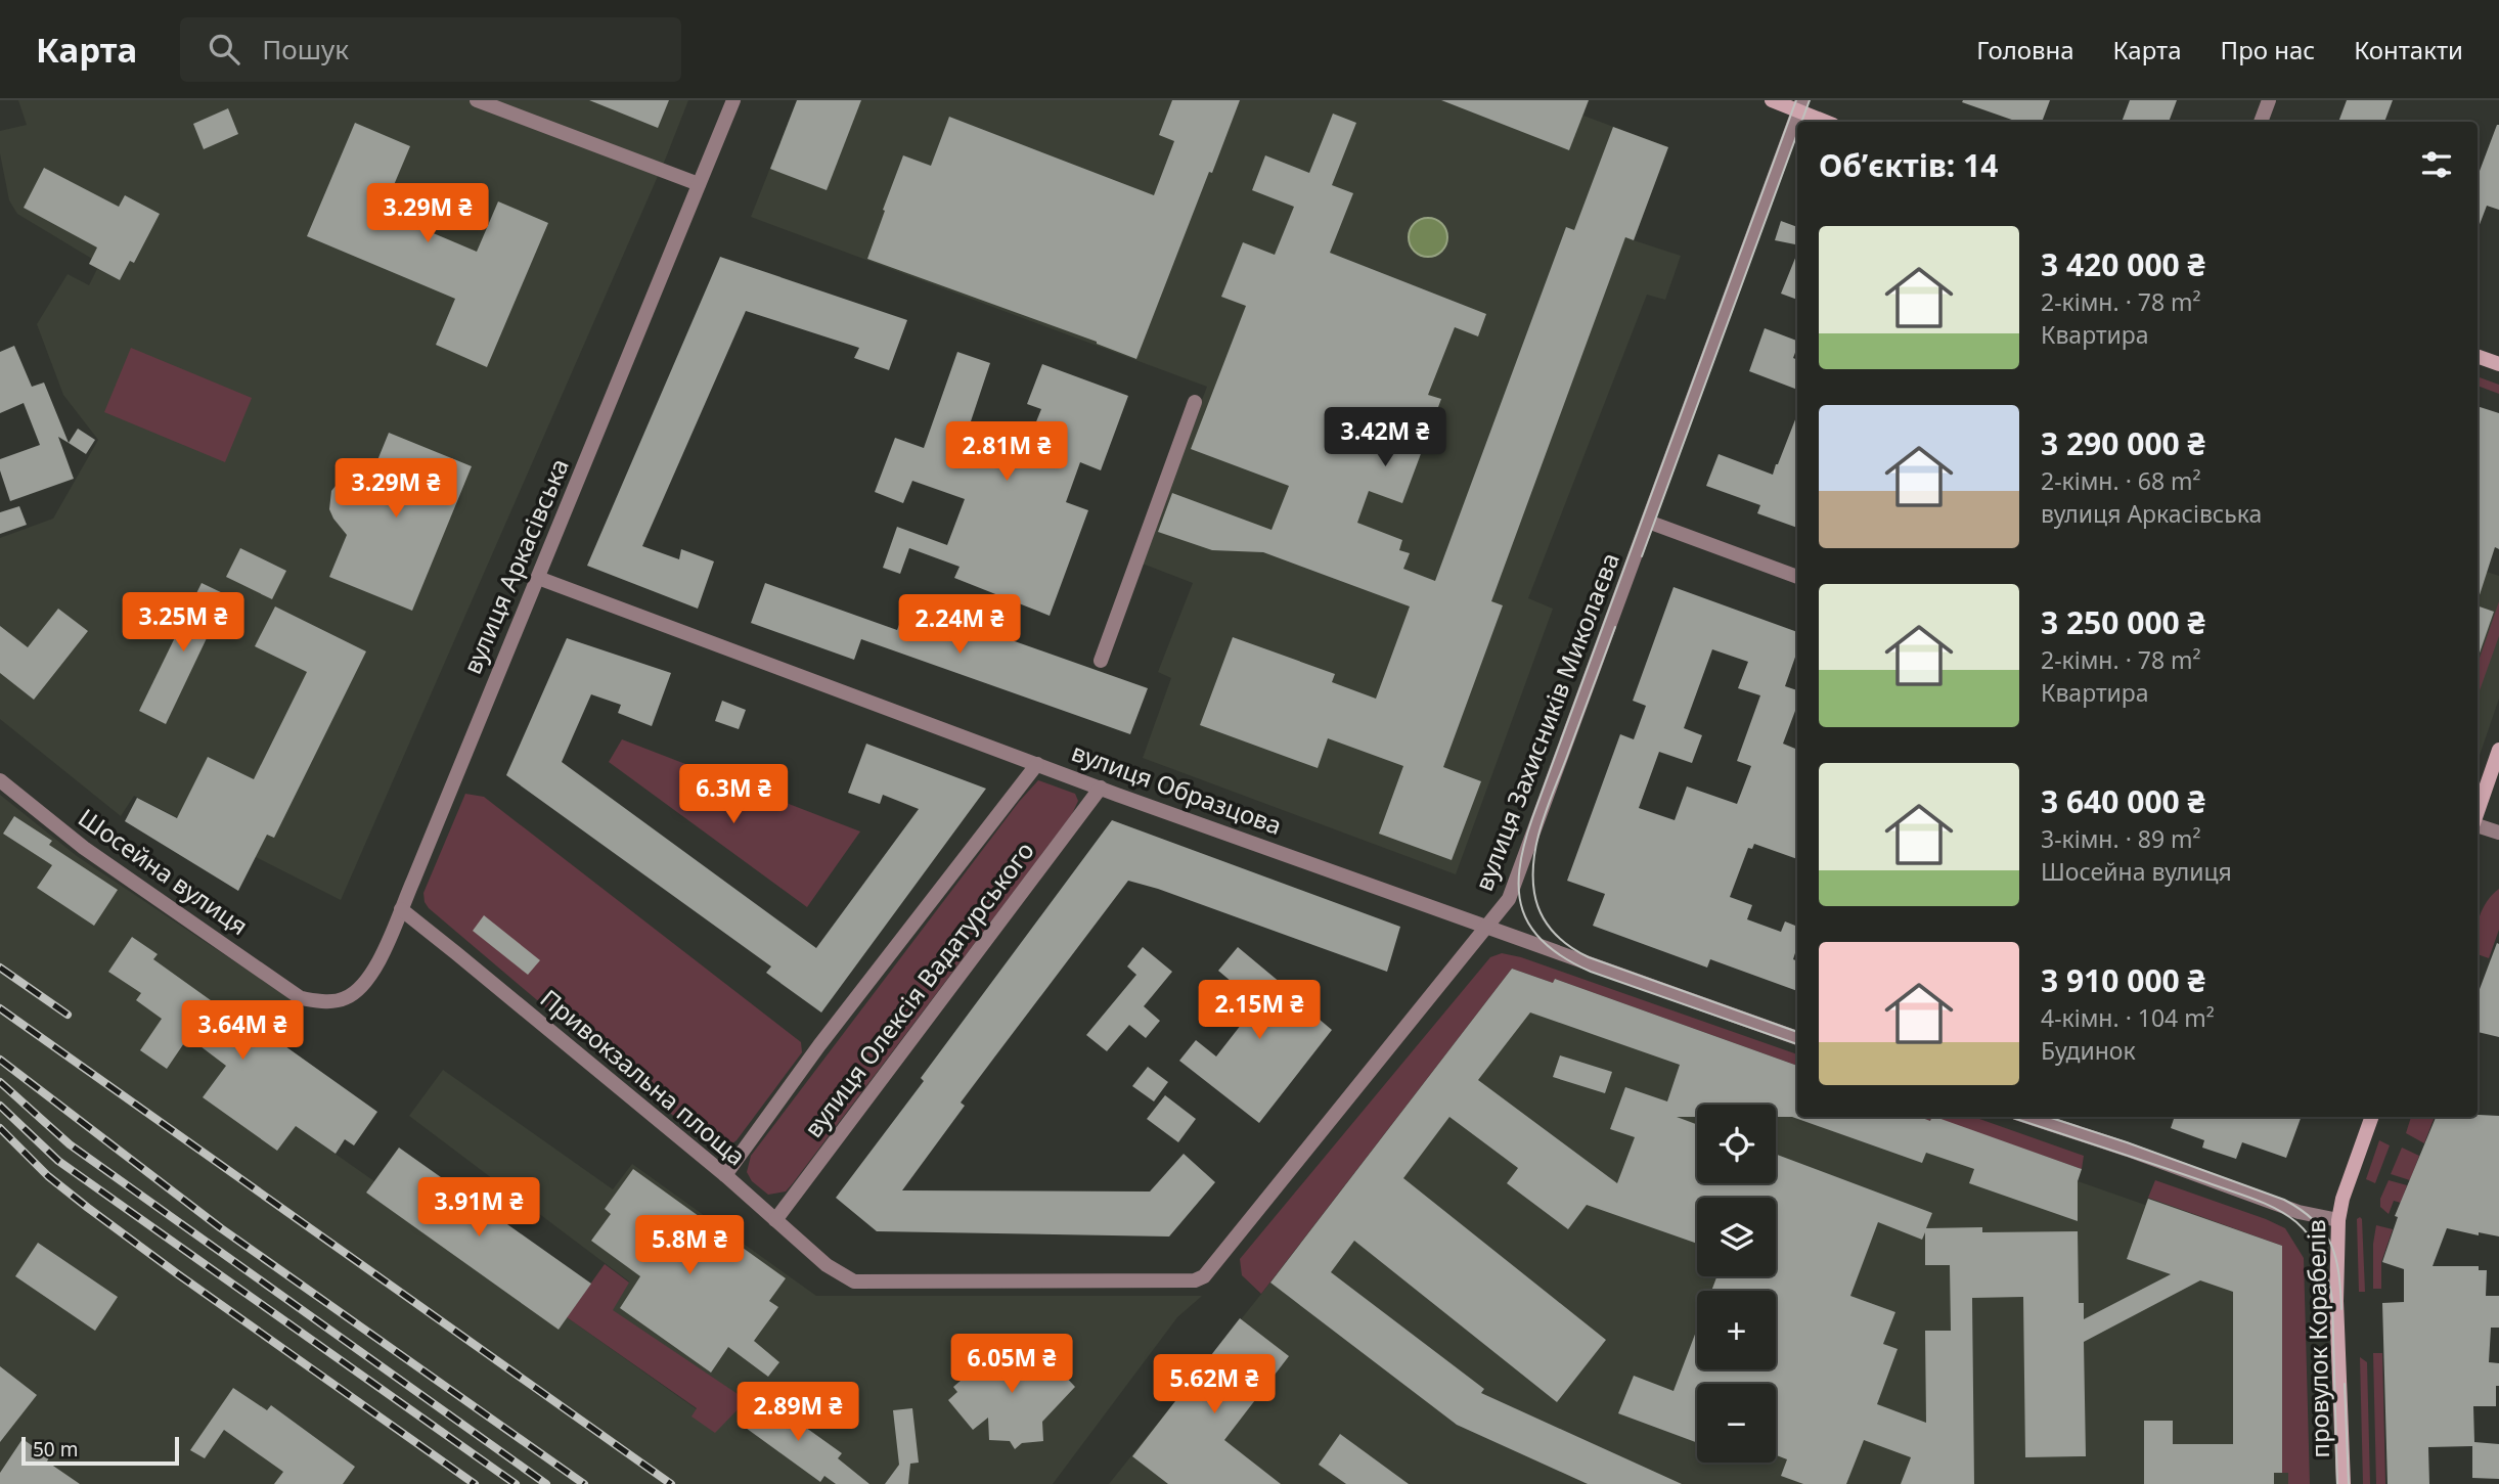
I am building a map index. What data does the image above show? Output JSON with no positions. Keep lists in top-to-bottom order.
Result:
{
  "streets": {
    "street": [
      "вулиця Аркасівська",
      "вулиця Захисників Миколаєва",
      "вулиця Образцова",
      "Шосейна вулиця",
      "вулиця Олексія Вадатурського",
      "Привокзальна площа",
      "провулок Корабелів"
    ]
  },
  "crossings": [
    ["вулиця Аркасівська", "вулиця Образцова"],
    ["вулиця Аркасівська", "Шосейна вулиця"],
    ["вулиця Аркасівська", "Привокзальна площа"],
    ["вулиця Захисників Миколаєва", "вулиця Образцова"],
    ["вулиця Захисників Миколаєва", "Привокзальна площа"],
    ["вулиця Образцова", "вулиця Олексія Вадатурського"],
    ["вулиця Олексія Вадатурського", "Привокзальна площа"]
  ],
  "scale_bar": "50 m",
  "page": {
    "header": "Карта",
    "search": "Пошук",
    "nav": [
      "Головна",
      "Карта",
      "Про нас",
      "Контакти"
    ],
    "heading": "Об’єктів: 14",
    "price": [
      "3.29M ₴",
      "3.42M ₴",
      "2.81M ₴",
      "3.29M ₴",
      "3.25M ₴",
      "2.24M ₴",
      "6.3M ₴",
      "2.15M ₴",
      "3.64M ₴",
      "3.91M ₴",
      "5.8M ₴",
      "6.05M ₴",
      "5.62M ₴",
      "2.89M ₴"
    ],
    "list": [
      {
        "name": "3 420 000 ₴",
        "note": "2-кімн. · 78 m² · Квартира"
      },
      {
        "name": "3 290 000 ₴",
        "note": "2-кімн. · 68 m² · вулиця Аркасівська"
      },
      {
        "name": "3 250 000 ₴",
        "note": "2-кімн. · 78 m² · Квартира"
      },
      {
        "name": "3 640 000 ₴",
        "note": "3-кімн. · 89 m² · Шосейна вулиця"
      },
      {
        "name": "3 910 000 ₴",
        "note": "4-кімн. · 104 m² · Будинок"
      }
    ],
    "map_buttons": ["+", "−"],
    "scale": "50 m"
  }
}
